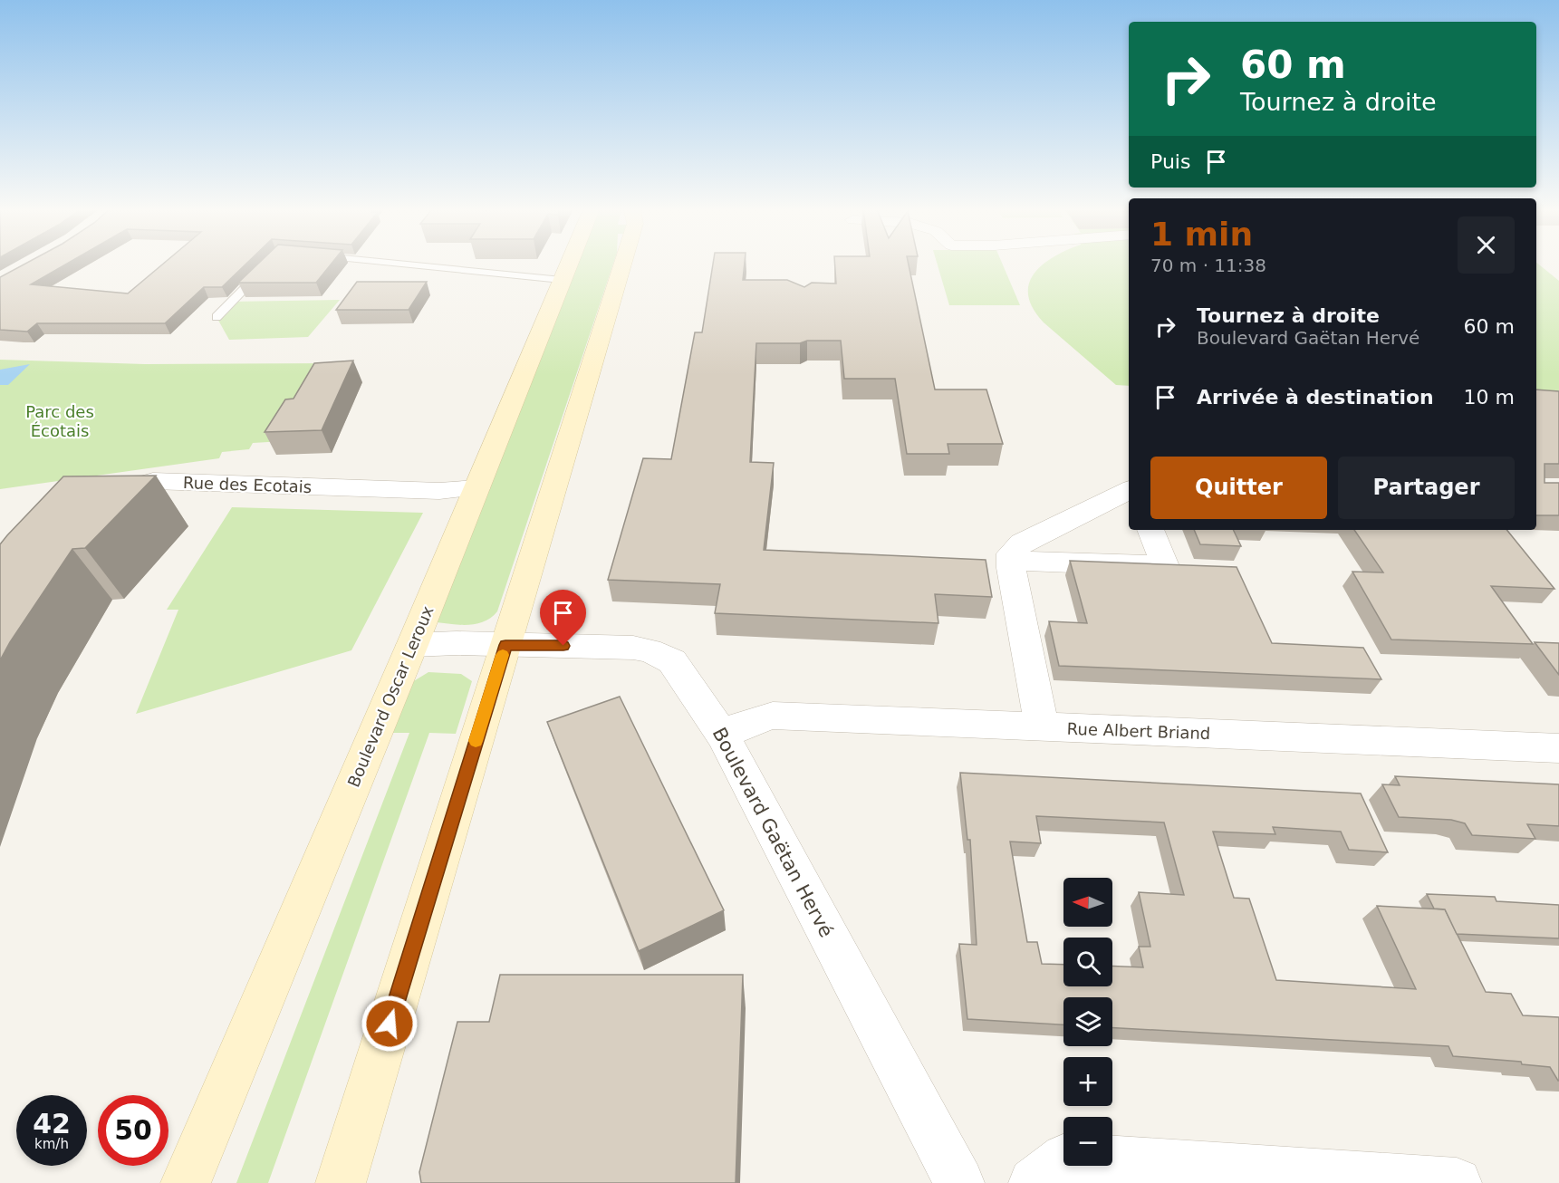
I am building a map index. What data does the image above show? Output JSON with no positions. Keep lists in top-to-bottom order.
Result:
{
  "streets": {
    "main road": ["Boulevard Oscar Leroux"],
    "street": ["Rue des Ecotais", "Rue Albert Briand", "Boulevard Gaëtan Hervé"]
  },
  "crossings": [
    ["Rue des Ecotais", "Boulevard Oscar Leroux"],
    ["Boulevard Oscar Leroux", "Boulevard Gaëtan Hervé"],
    ["Rue Albert Briand", "Boulevard Gaëtan Hervé"]
  ],
  "parks": ["Parc des Écotais"],
  "north": "left",
  "page": {
    "turn": ["60 m", "Tournez à droite"],
    "then": "Puis",
    "heading": ["1 min", "70 m · 11:38"],
    "list": [
      {
        "name": "Tournez à droite",
        "note": "Boulevard Gaëtan Hervé",
        "value": "60 m"
      },
      {
        "name": "Arrivée à destination",
        "value": "10 m"
      }
    ],
    "buttons": ["Quitter", "Partager"],
    "map_buttons": ["+", "−"],
    "speed": "42 km/h",
    "limit": "50"
  }
}
